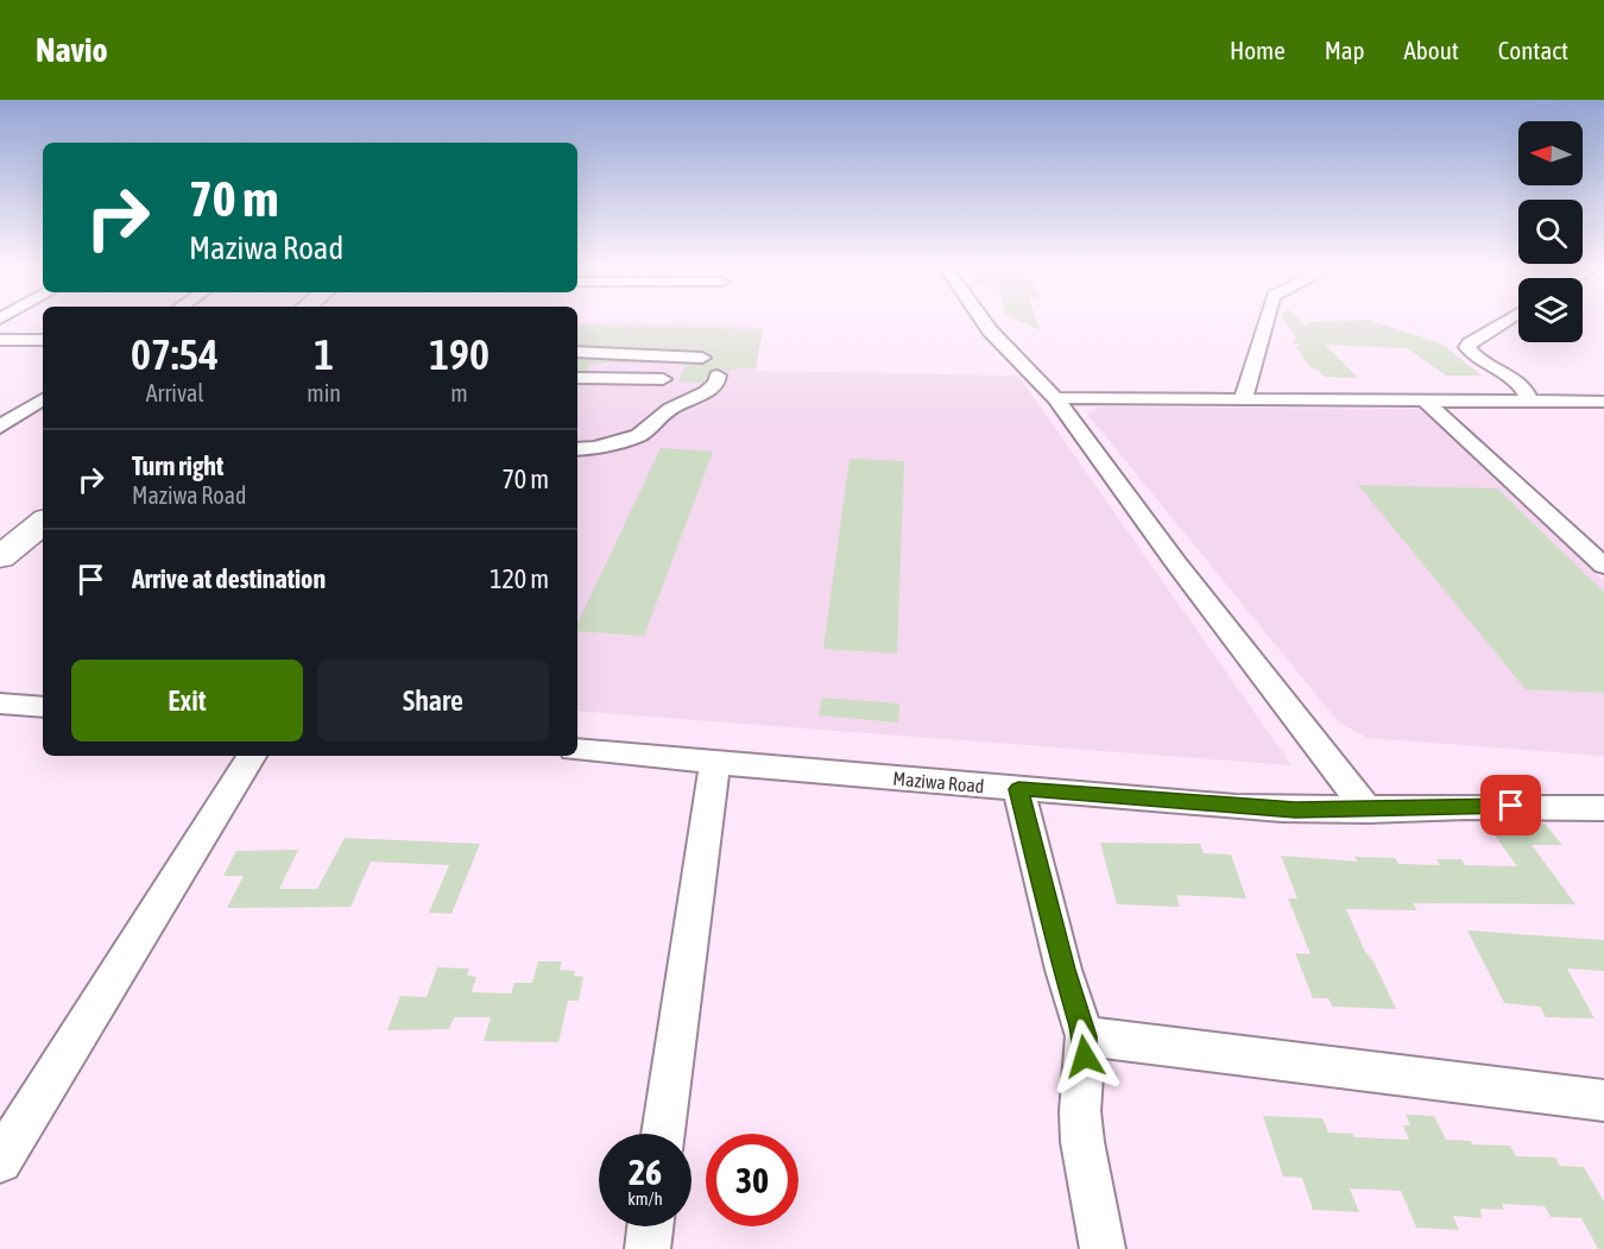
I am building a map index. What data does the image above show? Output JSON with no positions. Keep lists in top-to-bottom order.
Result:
{
  "streets": {
    "street": ["Maziwa Road"]
  },
  "north": "left",
  "page": {
    "header": "Navio",
    "nav": [
      "Home",
      "Map",
      "About",
      "Contact"
    ],
    "turn": ["70 m", "Maziwa Road"],
    "eta": [
      "07:54",
      "Arrival",
      "1",
      "min",
      "190",
      "m"
    ],
    "list": [
      {
        "name": "Turn right",
        "note": "Maziwa Road",
        "value": "70 m"
      },
      {
        "name": "Arrive at destination",
        "value": "120 m"
      }
    ],
    "buttons": ["Exit", "Share"],
    "speed": "26 km/h",
    "limit": "30"
  }
}
